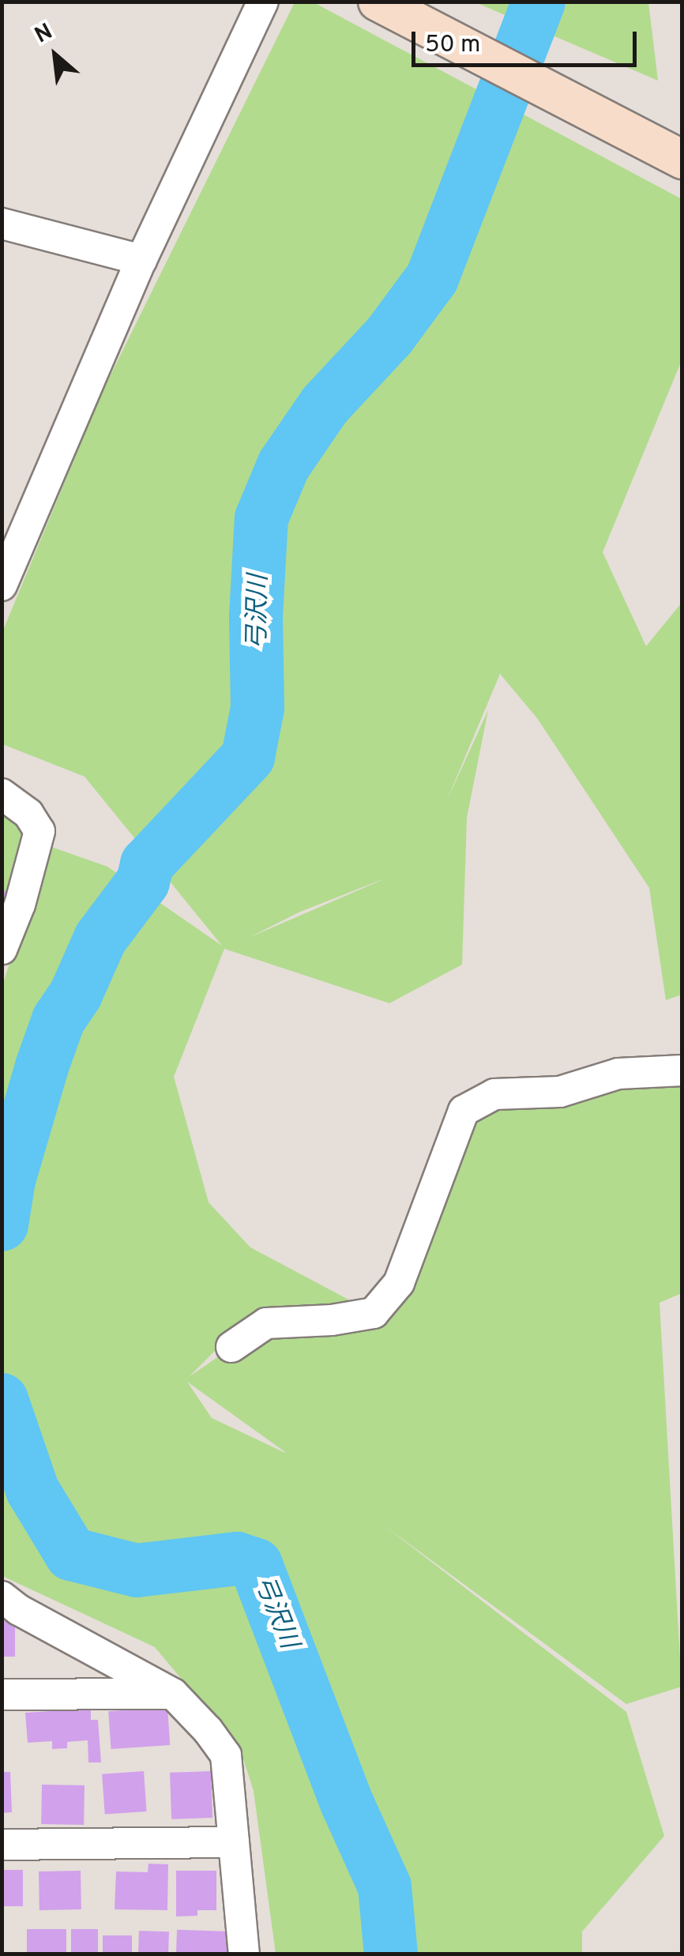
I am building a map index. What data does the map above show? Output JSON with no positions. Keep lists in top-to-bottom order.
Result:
{
  "water": ["弓沢川"],
  "scale_bar": "50 m",
  "north": "top left"
}
